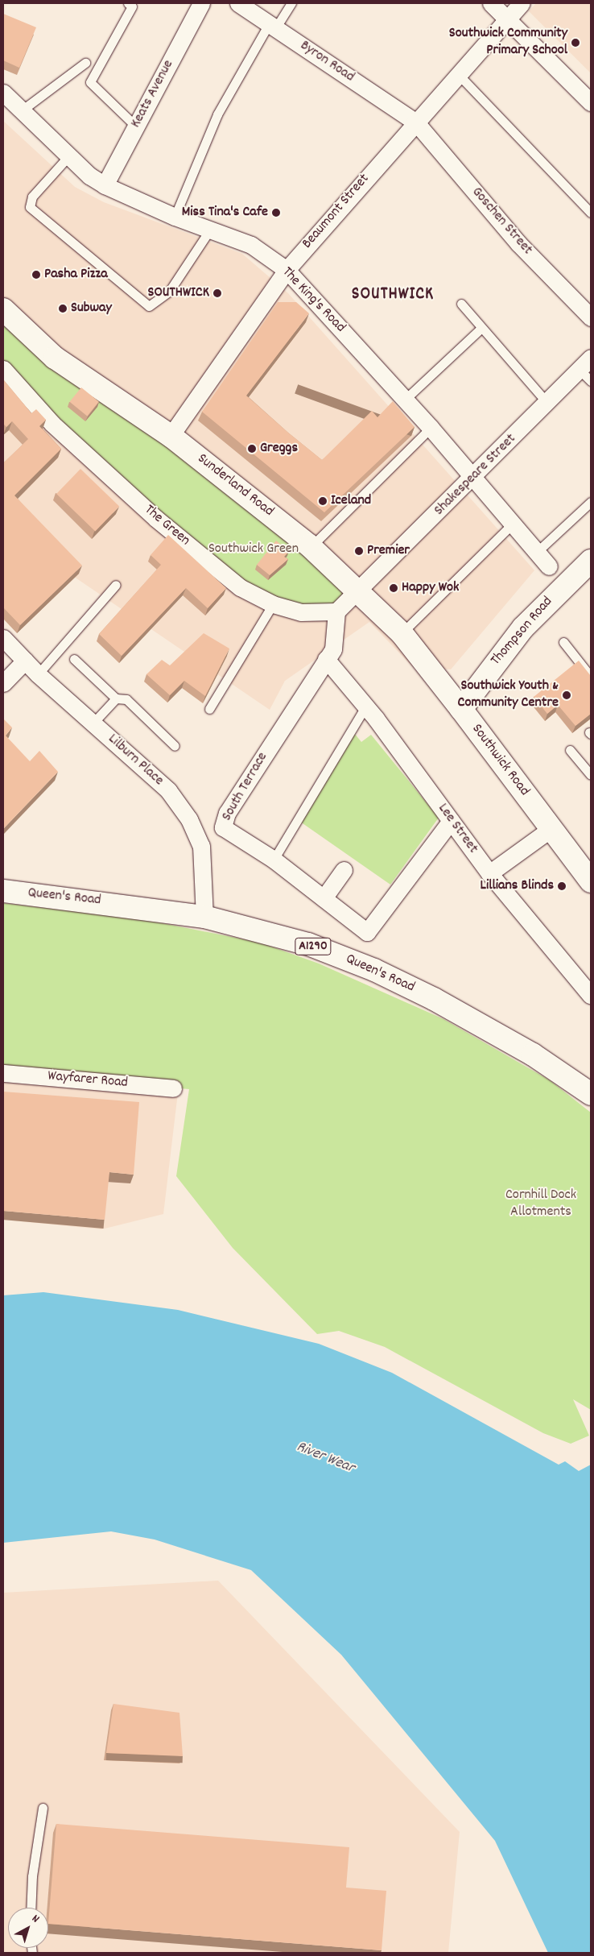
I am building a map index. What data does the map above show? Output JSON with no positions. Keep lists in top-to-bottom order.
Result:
{
  "streets": {
    "main road": [
      "Sunderland Road",
      "Thompson Road",
      "Southwick Road",
      "Queen's Road",
      "A1290"
    ],
    "street": [
      "Byron Road",
      "Keats Avenue",
      "Beaumont Street",
      "Goschen Street",
      "The King's Road",
      "Shakespeare Street",
      "The Green",
      "Lilburn Place",
      "South Terrace",
      "Lee Street",
      "Wayfarer Road"
    ]
  },
  "crossings": [
    ["Byron Road", "Beaumont Street"],
    ["Byron Road", "Goschen Street"],
    ["Keats Avenue", "The King's Road"],
    ["Beaumont Street", "Goschen Street"],
    ["Beaumont Street", "The King's Road"],
    ["Beaumont Street", "Sunderland Road"],
    ["The King's Road", "Shakespeare Street"],
    ["Shakespeare Street", "Sunderland Road"],
    ["Shakespeare Street", "Southwick Road"],
    ["Sunderland Road", "Southwick Road"],
    ["The Green", "South Terrace"],
    ["Thompson Road", "Southwick Road"],
    ["Lilburn Place", "Queen's Road"],
    ["South Terrace", "Lee Street"]
  ],
  "districts": ["SOUTHWICK"],
  "water": ["River Wear"],
  "parks": ["Southwick Green", "Cornhill Dock Allotments"],
  "places": [
    "Southwick Community Primary School",
    "Miss Tina's Cafe",
    "Pasha Pizza",
    "SOUTHWICK",
    "Subway",
    "Greggs",
    "Iceland",
    "Premier",
    "Happy Wok",
    "Southwick Youth & Community Centre",
    "Lillians Blinds"
  ],
  "north": "top right"
}
